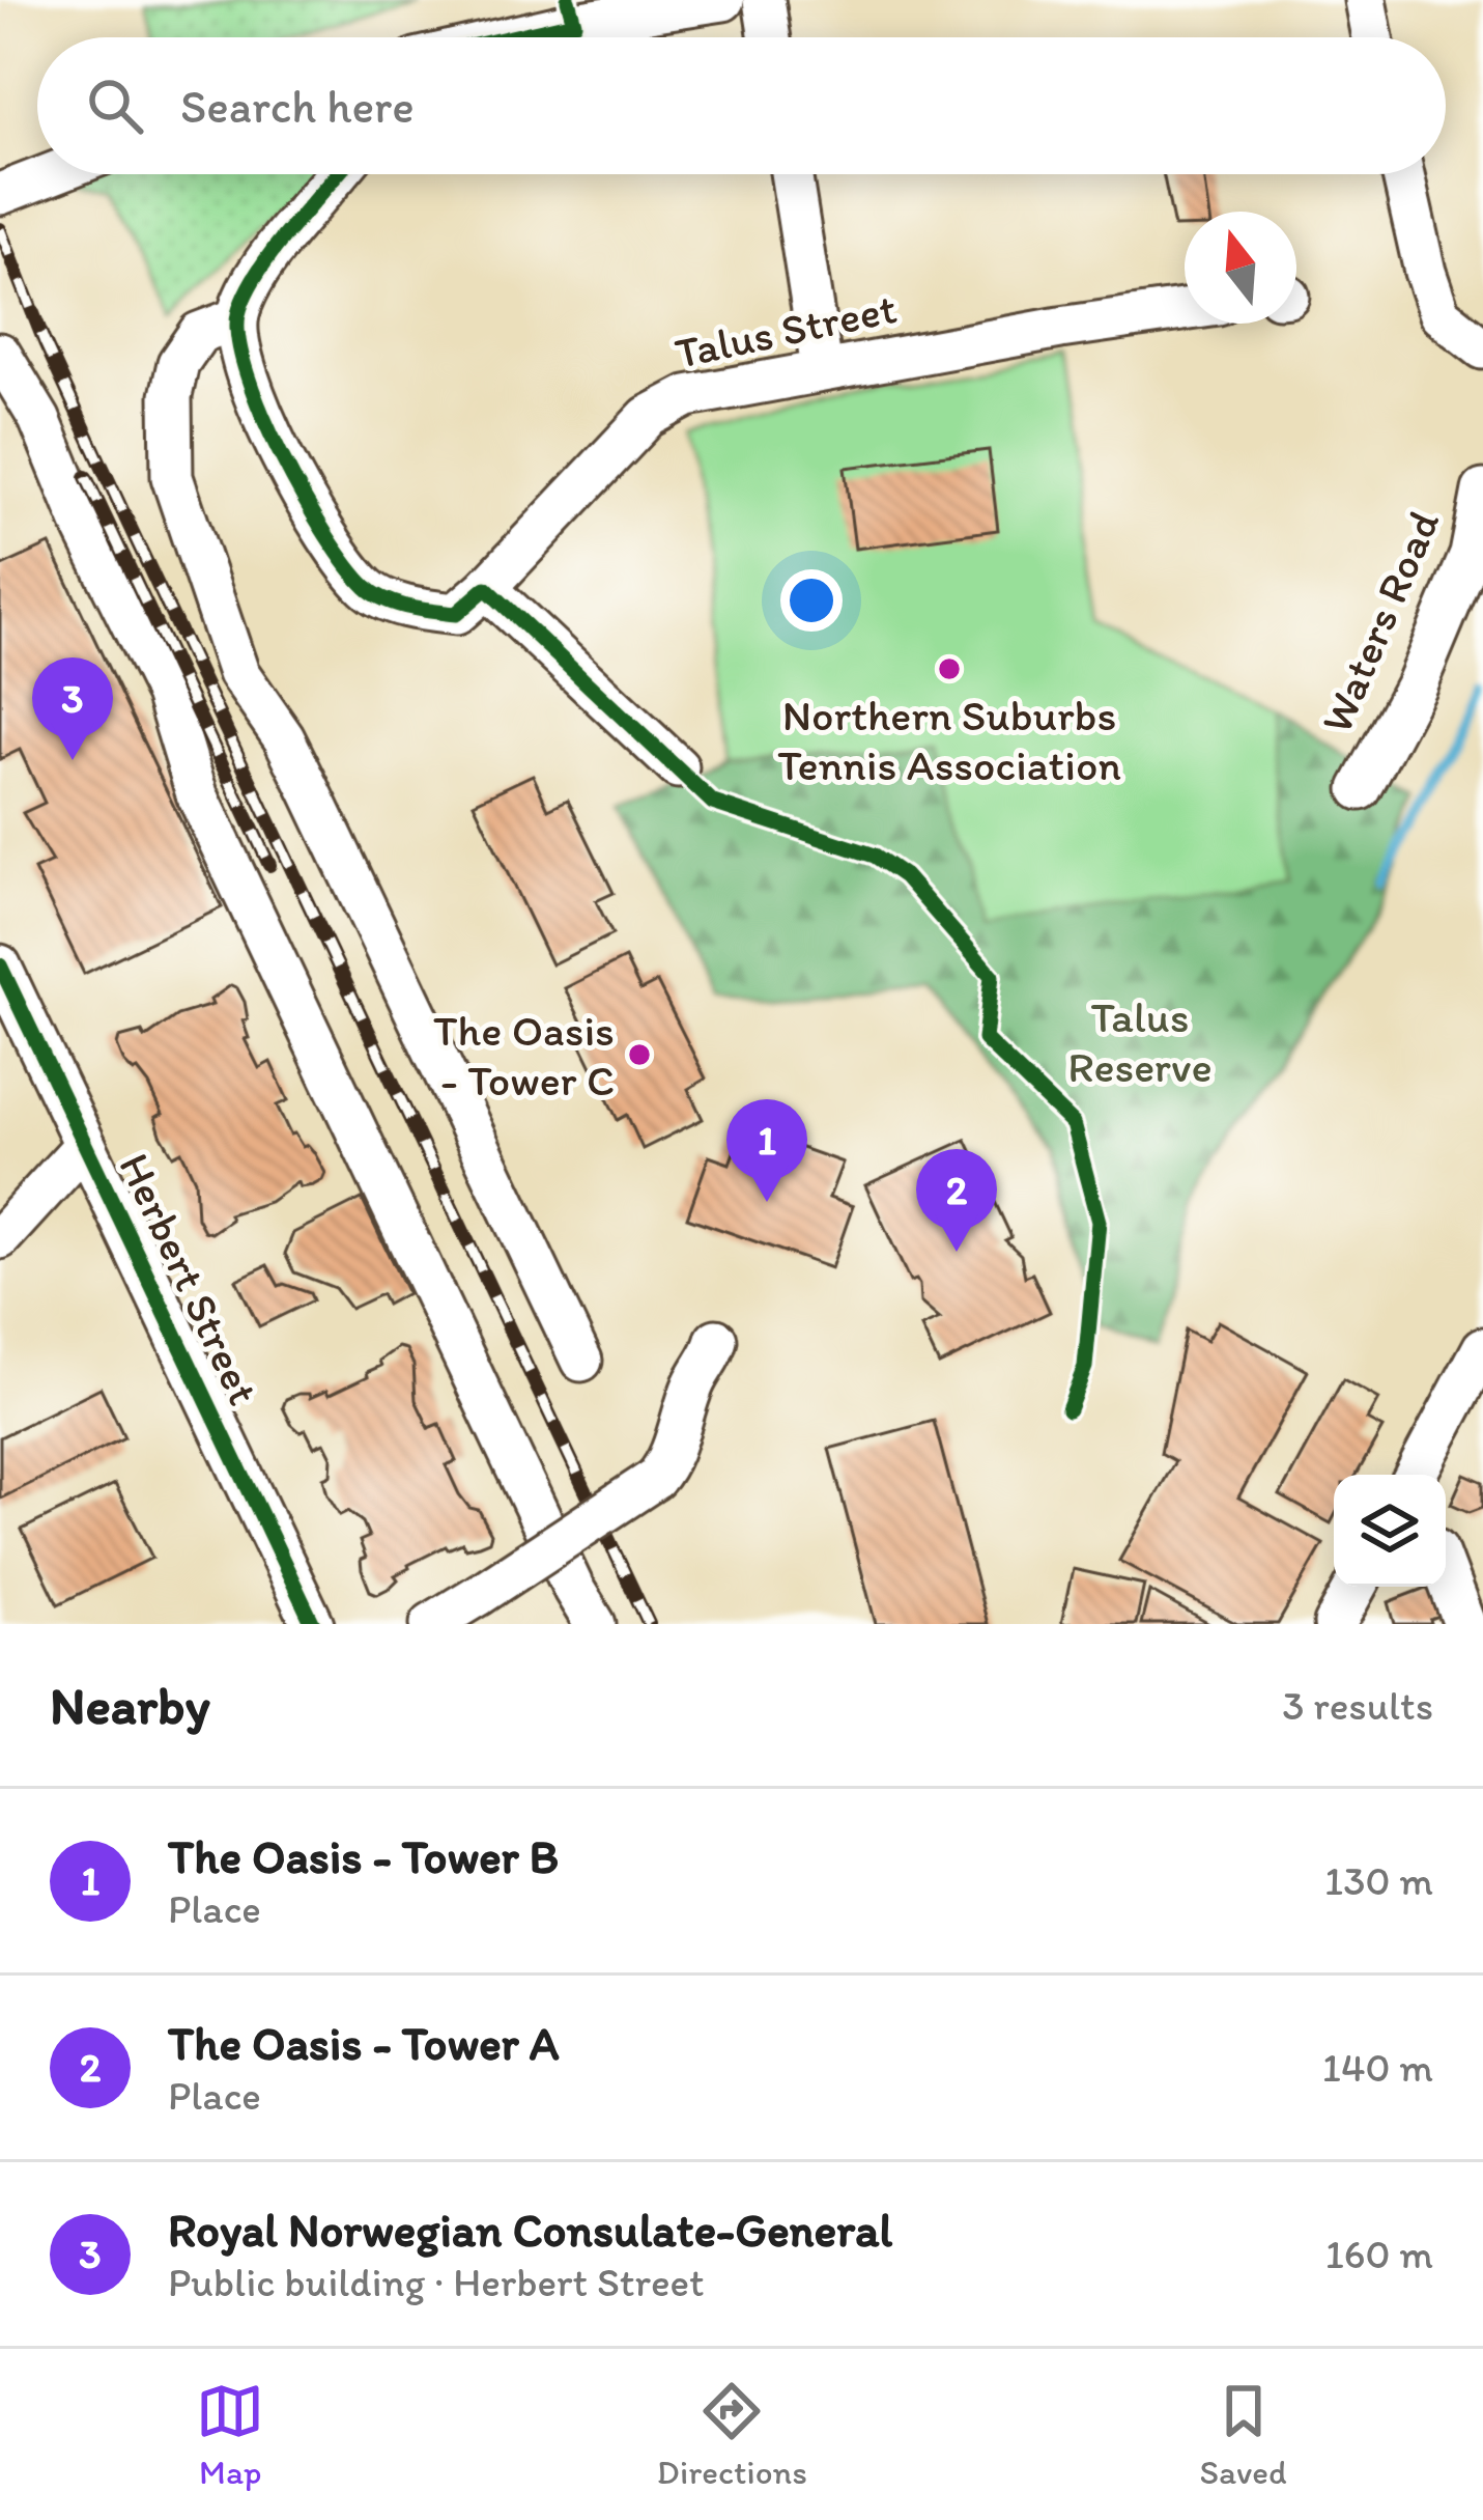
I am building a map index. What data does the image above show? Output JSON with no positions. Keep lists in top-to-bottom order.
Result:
{
  "streets": {
    "street": ["Talus Street", "Waters Road", "Herbert Street"]
  },
  "parks": ["Talus Reserve"],
  "places": ["Northern Suburbs Tennis Association", "The Oasis - Tower C"],
  "north": "top",
  "page": {
    "search": "Search here",
    "pins": ["3", "1", "2"],
    "heading": ["Nearby", "3 results"],
    "list": [
      {
        "mark": "1",
        "name": "The Oasis - Tower B",
        "note": "Place",
        "value": "130 m"
      },
      {
        "mark": "2",
        "name": "The Oasis - Tower A",
        "note": "Place",
        "value": "140 m"
      },
      {
        "mark": "3",
        "name": "Royal Norwegian Consulate-General",
        "note": "Public building · Herbert Street",
        "value": "160 m"
      }
    ],
    "nav": ["Map", "Directions", "Saved"]
  }
}
